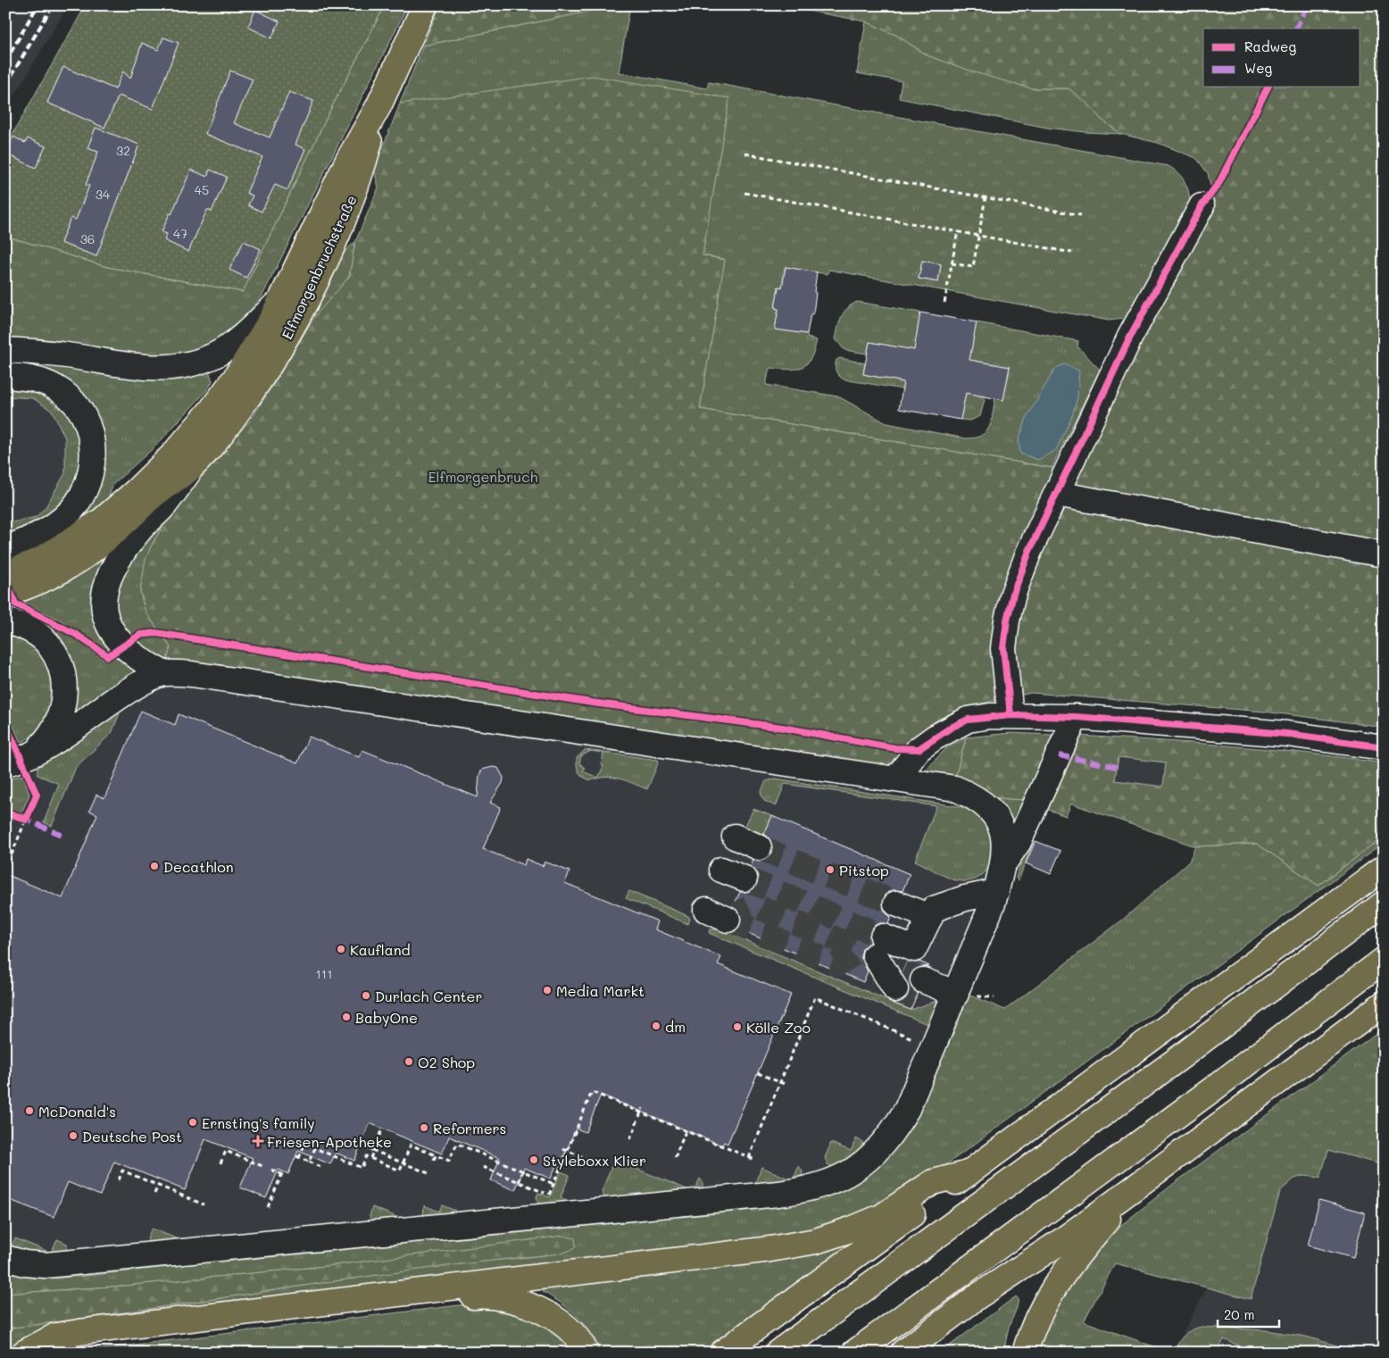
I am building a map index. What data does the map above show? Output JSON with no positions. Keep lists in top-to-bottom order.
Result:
{
  "streets": {
    "main road": ["Elfmorgenbruchstraße"]
  },
  "parks": ["Elfmorgenbruch"],
  "places": {
    "other": [
      "Decathlon",
      "Pitstop",
      "Kaufland",
      "Media Markt",
      "Durlach Center",
      "BabyOne",
      "dm",
      "Kölle Zoo",
      "O2 Shop",
      "McDonald's",
      "Ernsting's family",
      "Reformers",
      "Deutsche Post",
      "Styleboxx Klier"
    ],
    "health": ["Friesen-Apotheke"]
  },
  "house_numbers": [
    "32",
    "45",
    "34",
    "47",
    "36",
    "111"
  ],
  "legend": ["Radweg", "Weg"],
  "scale_bar": "20 m"
}
